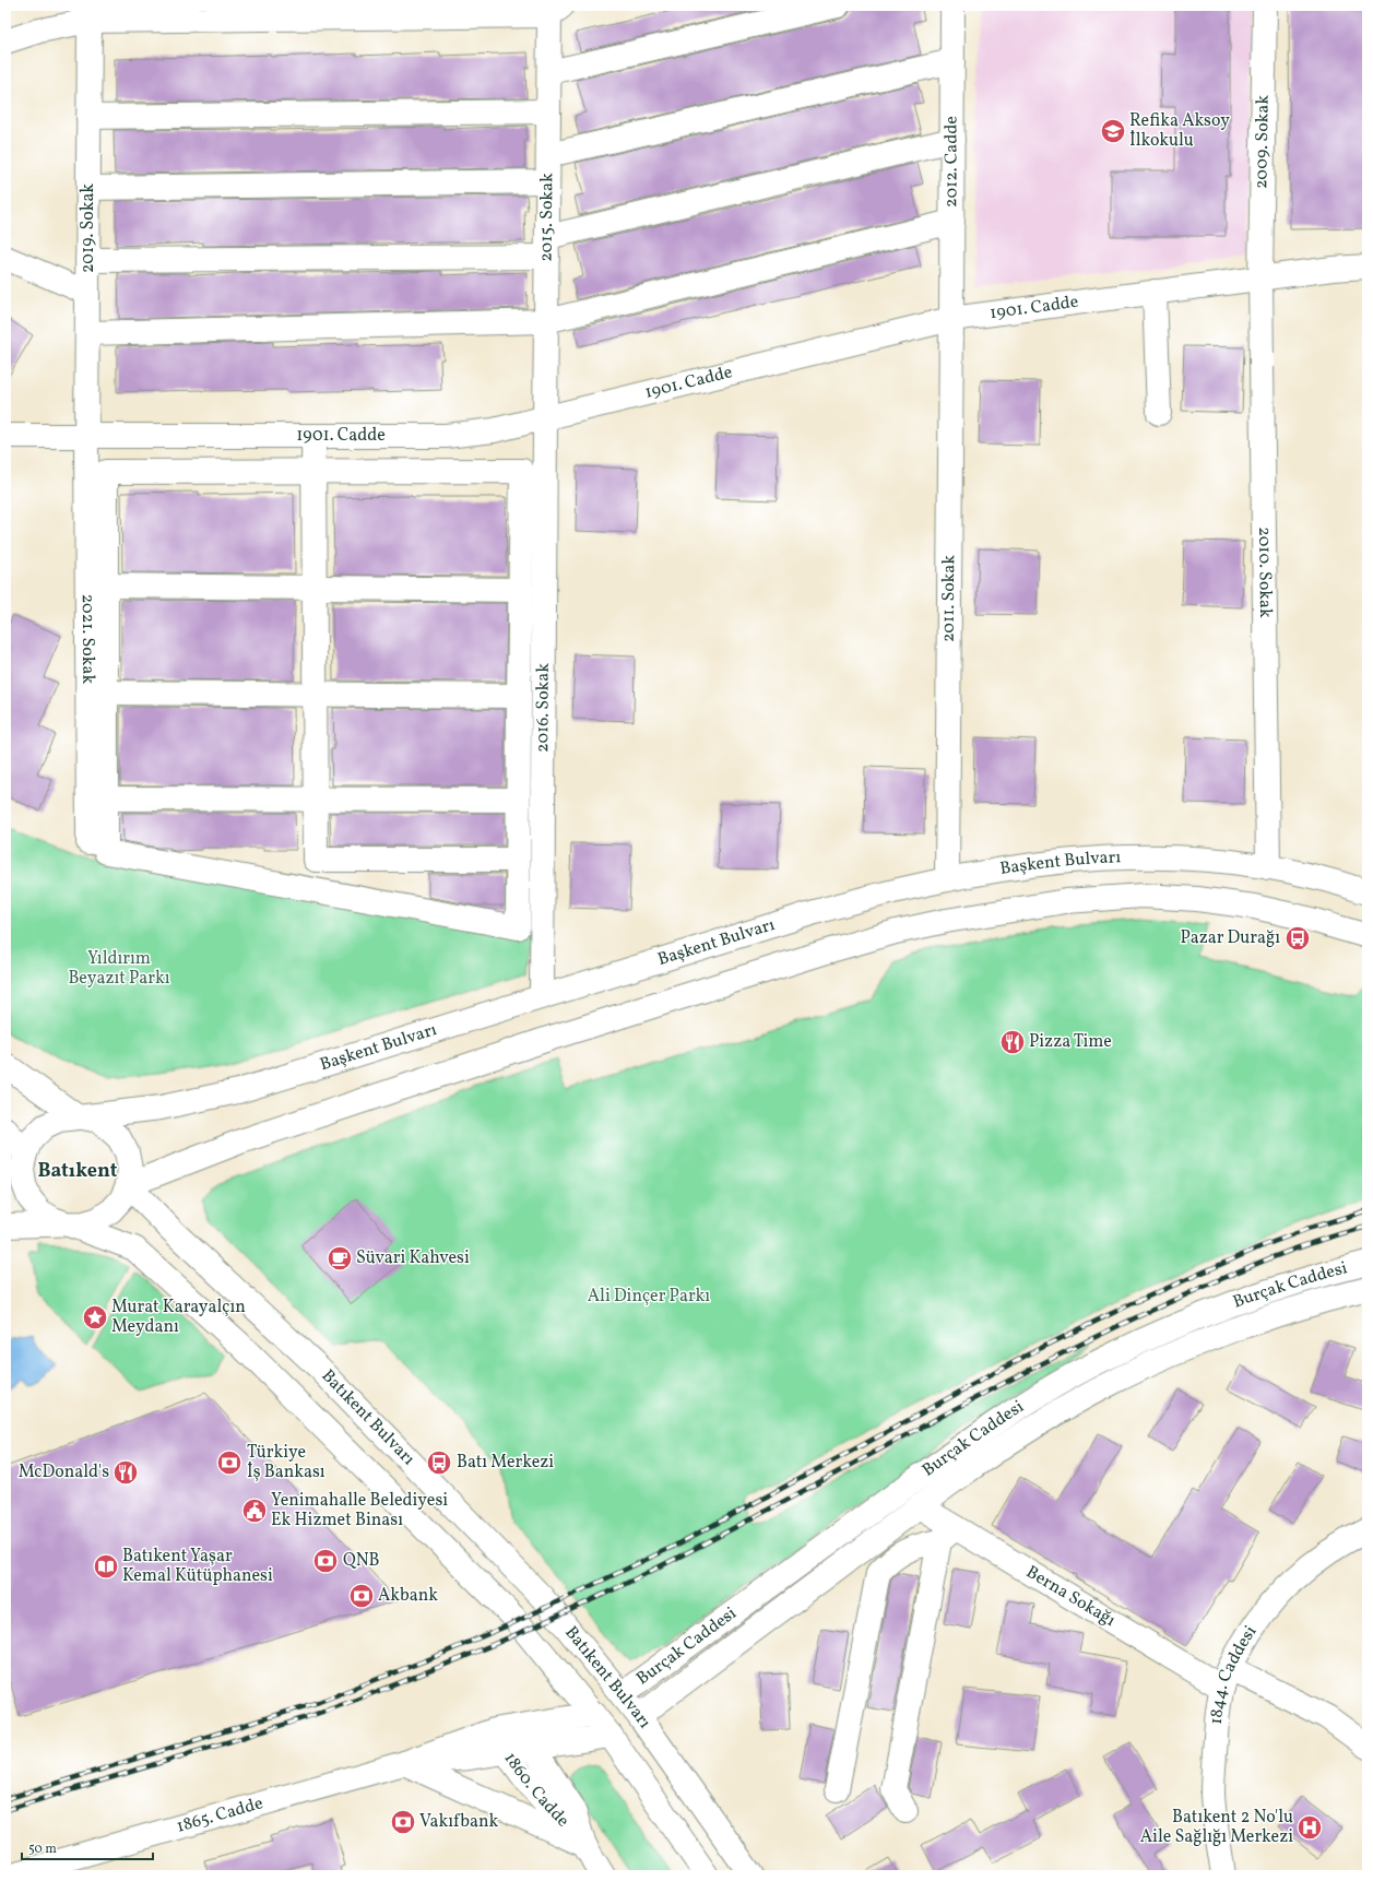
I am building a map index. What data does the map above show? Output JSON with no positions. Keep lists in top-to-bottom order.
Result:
{
  "streets": {
    "street": [
      "2009. Sokak",
      "2012. Cadde",
      "2015. Sokak",
      "2019. Sokak",
      "1901. Cadde",
      "2010. Sokak",
      "2011. Sokak",
      "2021. Sokak",
      "2016. Sokak",
      "Başkent Bulvarı",
      "Burçak Caddesi",
      "Batıkent Bulvarı",
      "Berna Sokağı",
      "1844. Caddesi",
      "1860. Cadde",
      "1865. Cadde"
    ]
  },
  "crossings": [
    ["2009. Sokak", "1901. Cadde"],
    ["2009. Sokak", "2010. Sokak"],
    ["2012. Cadde", "1901. Cadde"],
    ["2012. Cadde", "2011. Sokak"],
    ["2015. Sokak", "1901. Cadde"],
    ["2015. Sokak", "2016. Sokak"],
    ["2019. Sokak", "1901. Cadde"],
    ["2019. Sokak", "2021. Sokak"],
    ["1901. Cadde", "2010. Sokak"],
    ["1901. Cadde", "2011. Sokak"],
    ["1901. Cadde", "2021. Sokak"],
    ["1901. Cadde", "2016. Sokak"],
    ["2010. Sokak", "Başkent Bulvarı"],
    ["2011. Sokak", "Başkent Bulvarı"],
    ["2016. Sokak", "Başkent Bulvarı"],
    ["Başkent Bulvarı", "Batıkent Bulvarı"],
    ["Burçak Caddesi", "Batıkent Bulvarı"],
    ["Burçak Caddesi", "Berna Sokağı"],
    ["Burçak Caddesi", "1865. Cadde"],
    ["Batıkent Bulvarı", "1865. Cadde"],
    ["Berna Sokağı", "1844. Caddesi"],
    ["1860. Cadde", "1865. Cadde"]
  ],
  "districts": ["Batıkent"],
  "parks": ["Yıldırım Beyazıt Parkı", "Ali Dinçer Parkı"],
  "places": {
    "school or university": ["Refika Aksoy İlkokulu"],
    "bus stop": ["Pazar Durağı", "Batı Merkezi"],
    "restaurant": ["Pizza Time", "McDonald's"],
    "cafe": ["Süvari Kahvesi"],
    "place": ["Murat Karayalçın Meydanı"],
    "bank": [
      "Türkiye İş Bankası",
      "QNB",
      "Akbank",
      "Vakıfbank"
    ],
    "public building": ["Yenimahalle Belediyesi Ek Hizmet Binası"],
    "library": ["Batıkent Yaşar Kemal Kütüphanesi"],
    "hospital": ["Batıkent 2 No'lu Aile Sağlığı Merkezi"]
  },
  "scale_bar": "50 m"
}
